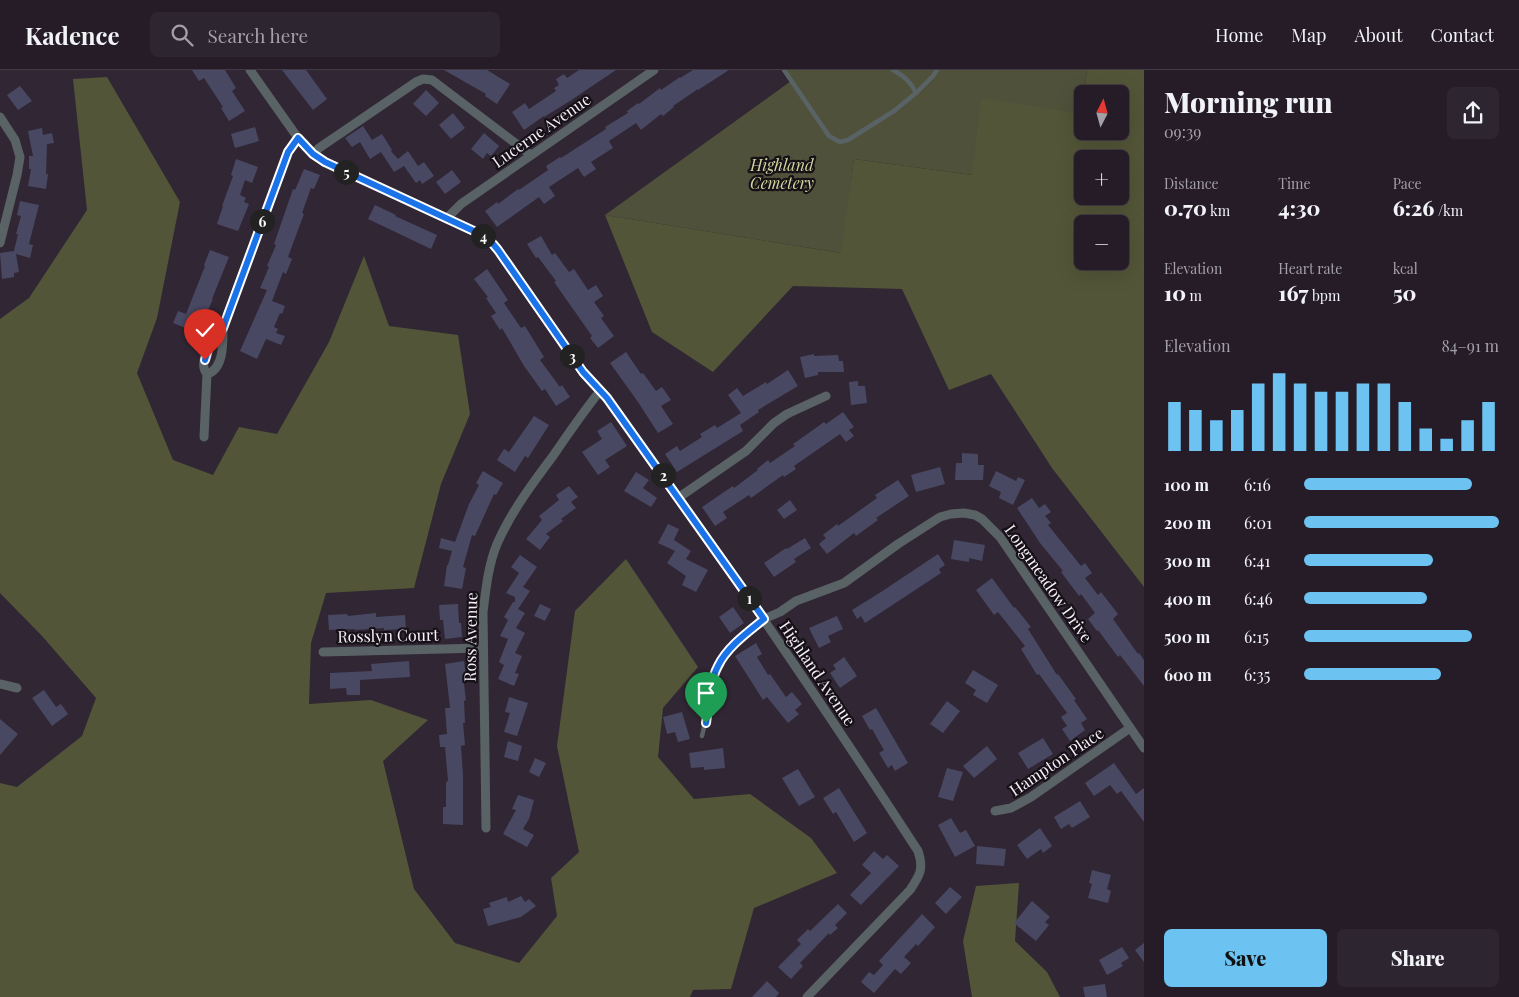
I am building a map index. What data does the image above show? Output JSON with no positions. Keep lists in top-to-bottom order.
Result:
{
  "streets": {
    "street": [
      "Lucerne Avenue",
      "Longmeadow Drive",
      "Rosslyn Court",
      "Ross Avenue",
      "Highland Avenue",
      "Hampton Place"
    ]
  },
  "crossings": [
    ["Lucerne Avenue", "Highland Avenue"],
    ["Longmeadow Drive", "Highland Avenue"],
    ["Longmeadow Drive", "Hampton Place"],
    ["Rosslyn Court", "Ross Avenue"],
    ["Ross Avenue", "Highland Avenue"]
  ],
  "parks": ["Highland Cemetery"],
  "north": "top",
  "page": {
    "header": "Kadence",
    "search": "Search here",
    "nav": [
      "Home",
      "Map",
      "About",
      "Contact"
    ],
    "heading": ["Morning run", "09:39"],
    "map_buttons": ["+", "−"],
    "stats": [
      ["Distance", "0.70 km"],
      ["Time", "4:30"],
      ["Pace", "6:26 /km"],
      ["Elevation", "10 m"],
      ["Heart rate", "167 bpm"],
      ["kcal", "50"]
    ],
    "pins": [
      "5",
      "6",
      "4",
      "3",
      "2",
      "1"
    ],
    "chart": ["Elevation", "84–91 m"],
    "list": [
      {
        "name": "100 m",
        "note": "6:16"
      },
      {
        "name": "200 m",
        "note": "6:01"
      },
      {
        "name": "300 m",
        "note": "6:41"
      },
      {
        "name": "400 m",
        "note": "6:46"
      },
      {
        "name": "500 m",
        "note": "6:15"
      },
      {
        "name": "600 m",
        "note": "6:35"
      }
    ],
    "buttons": ["Save", "Share"]
  }
}
